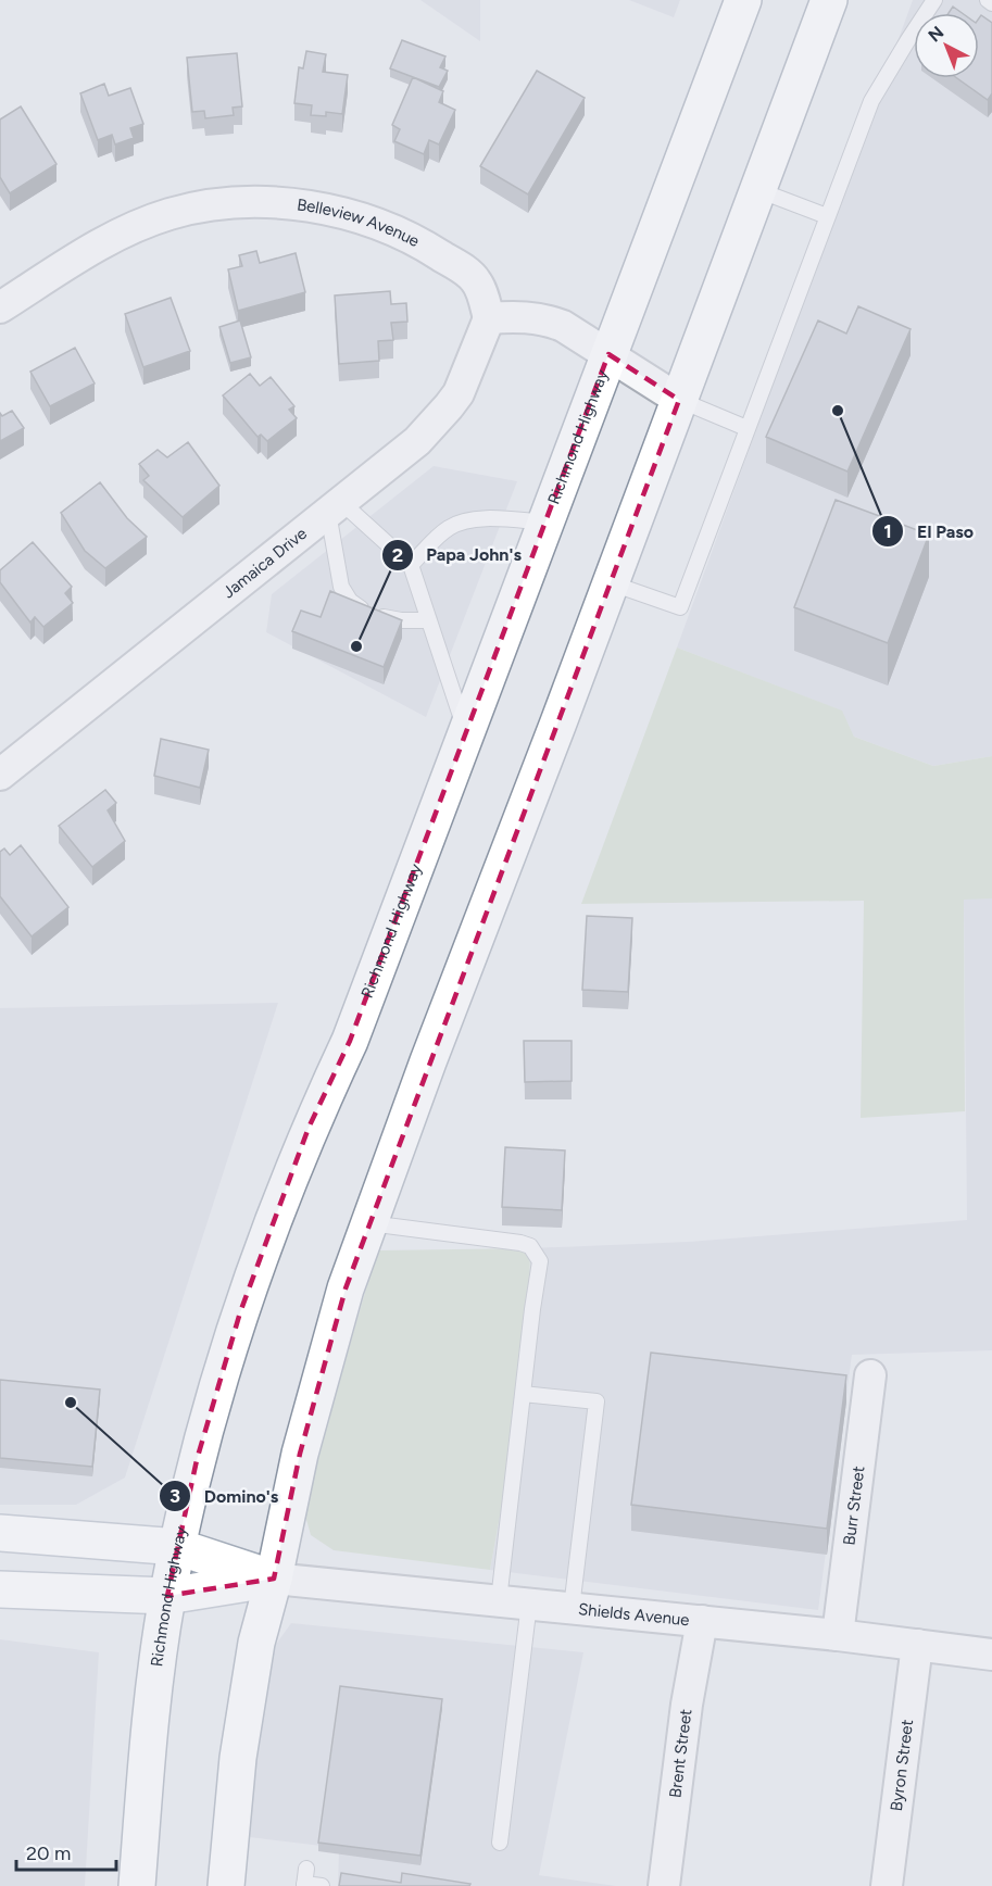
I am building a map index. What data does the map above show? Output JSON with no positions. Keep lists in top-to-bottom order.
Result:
{
  "streets": {
    "main road": ["Richmond Highway"],
    "street": [
      "Belleview Avenue",
      "Jamaica Drive",
      "Burr Street",
      "Shields Avenue",
      "Brent Street",
      "Byron Street"
    ]
  },
  "crossings": [
    ["Belleview Avenue", "Jamaica Drive"],
    ["Burr Street", "Shields Avenue"],
    ["Shields Avenue", "Brent Street"],
    ["Shields Avenue", "Byron Street"]
  ],
  "places": ["El Paso", "Papa John's", "Domino's"],
  "scale_bar": "20 m",
  "north": "top left"
}
